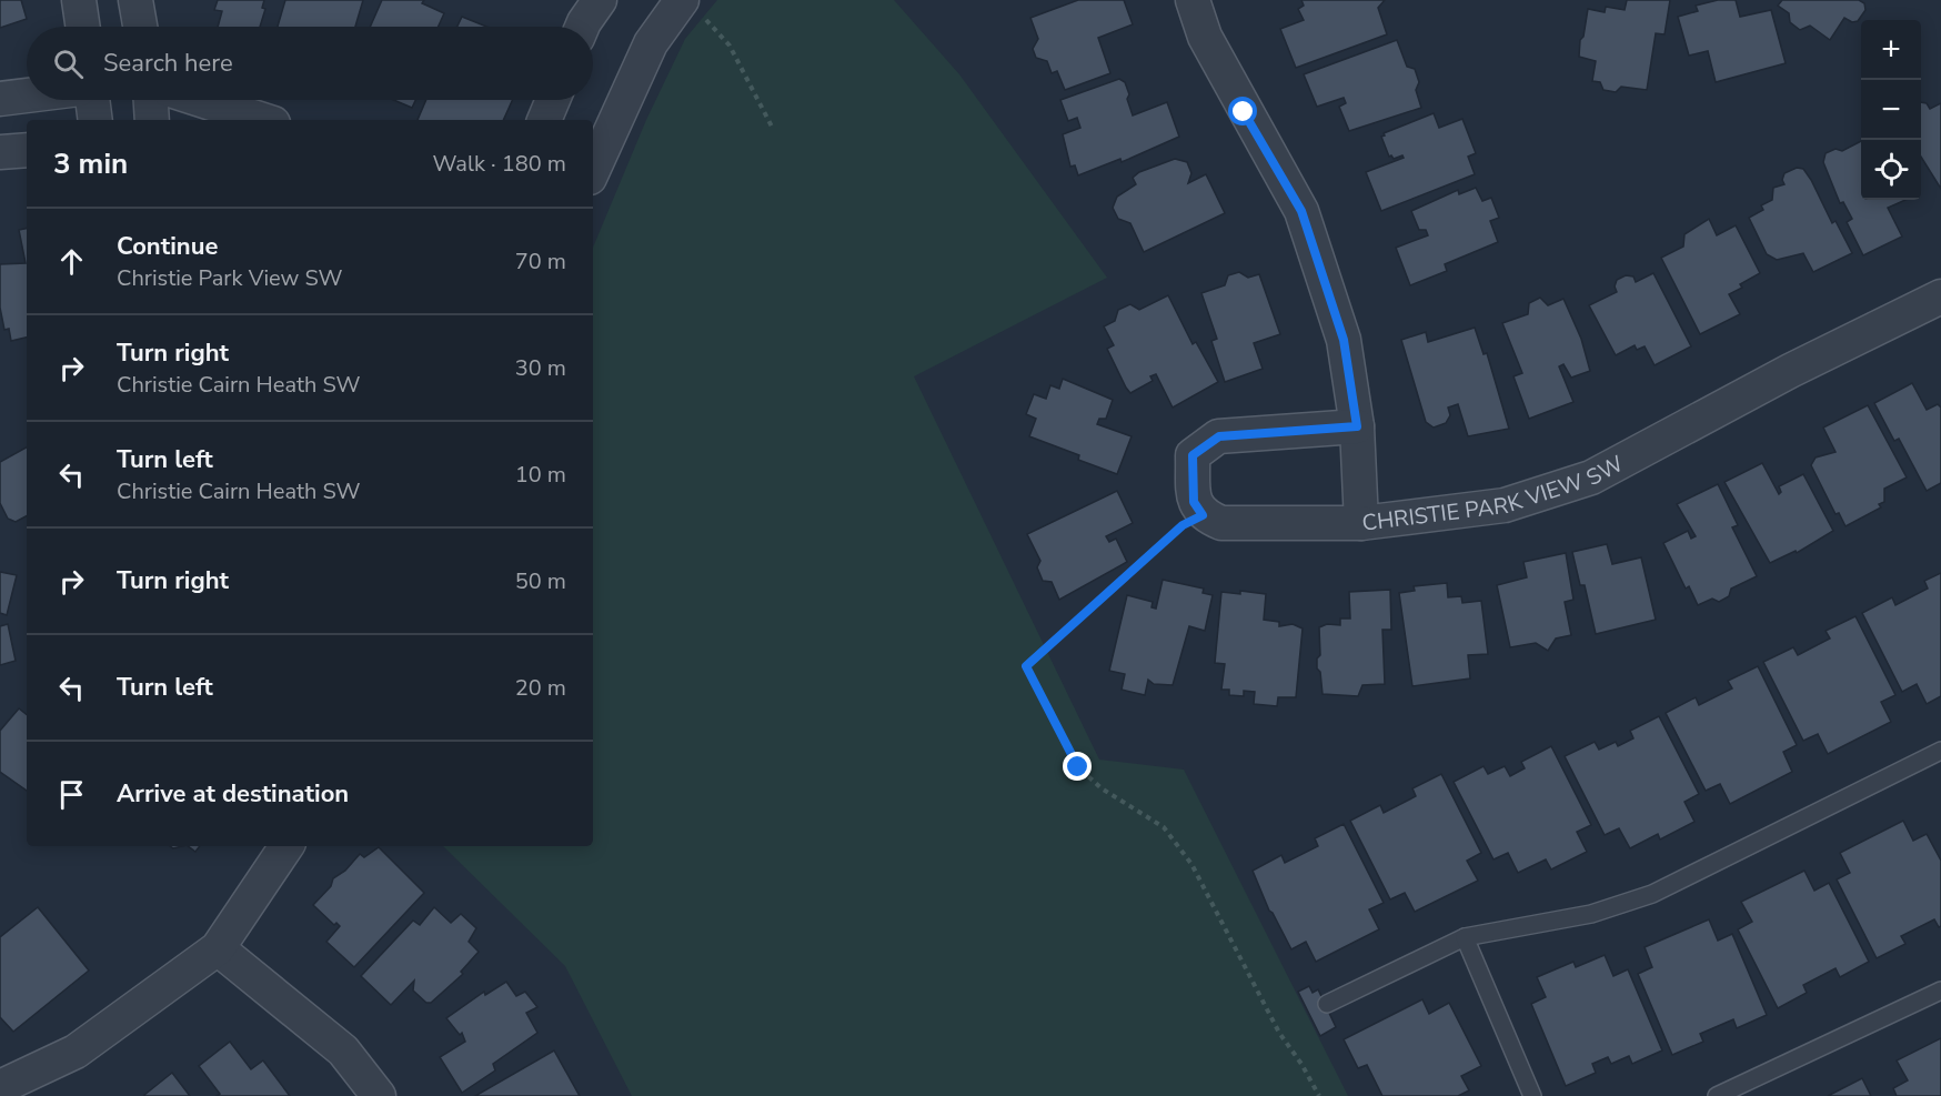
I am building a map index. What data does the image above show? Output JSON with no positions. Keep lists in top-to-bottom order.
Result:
{
  "streets": {
    "street": ["CHRISTIE PARK VIEW SW"]
  },
  "page": {
    "map_buttons": ["+", "−"],
    "search": "Search here",
    "heading": ["3 min", "Walk · 180 m"],
    "list": [
      ["Continue", "Christie Park View SW", "70 m"],
      ["Turn right", "Christie Cairn Heath SW", "30 m"],
      ["Turn left", "Christie Cairn Heath SW", "10 m"],
      ["Turn right", "50 m"],
      ["Turn left", "20 m"],
      "Arrive at destination"
    ]
  }
}
